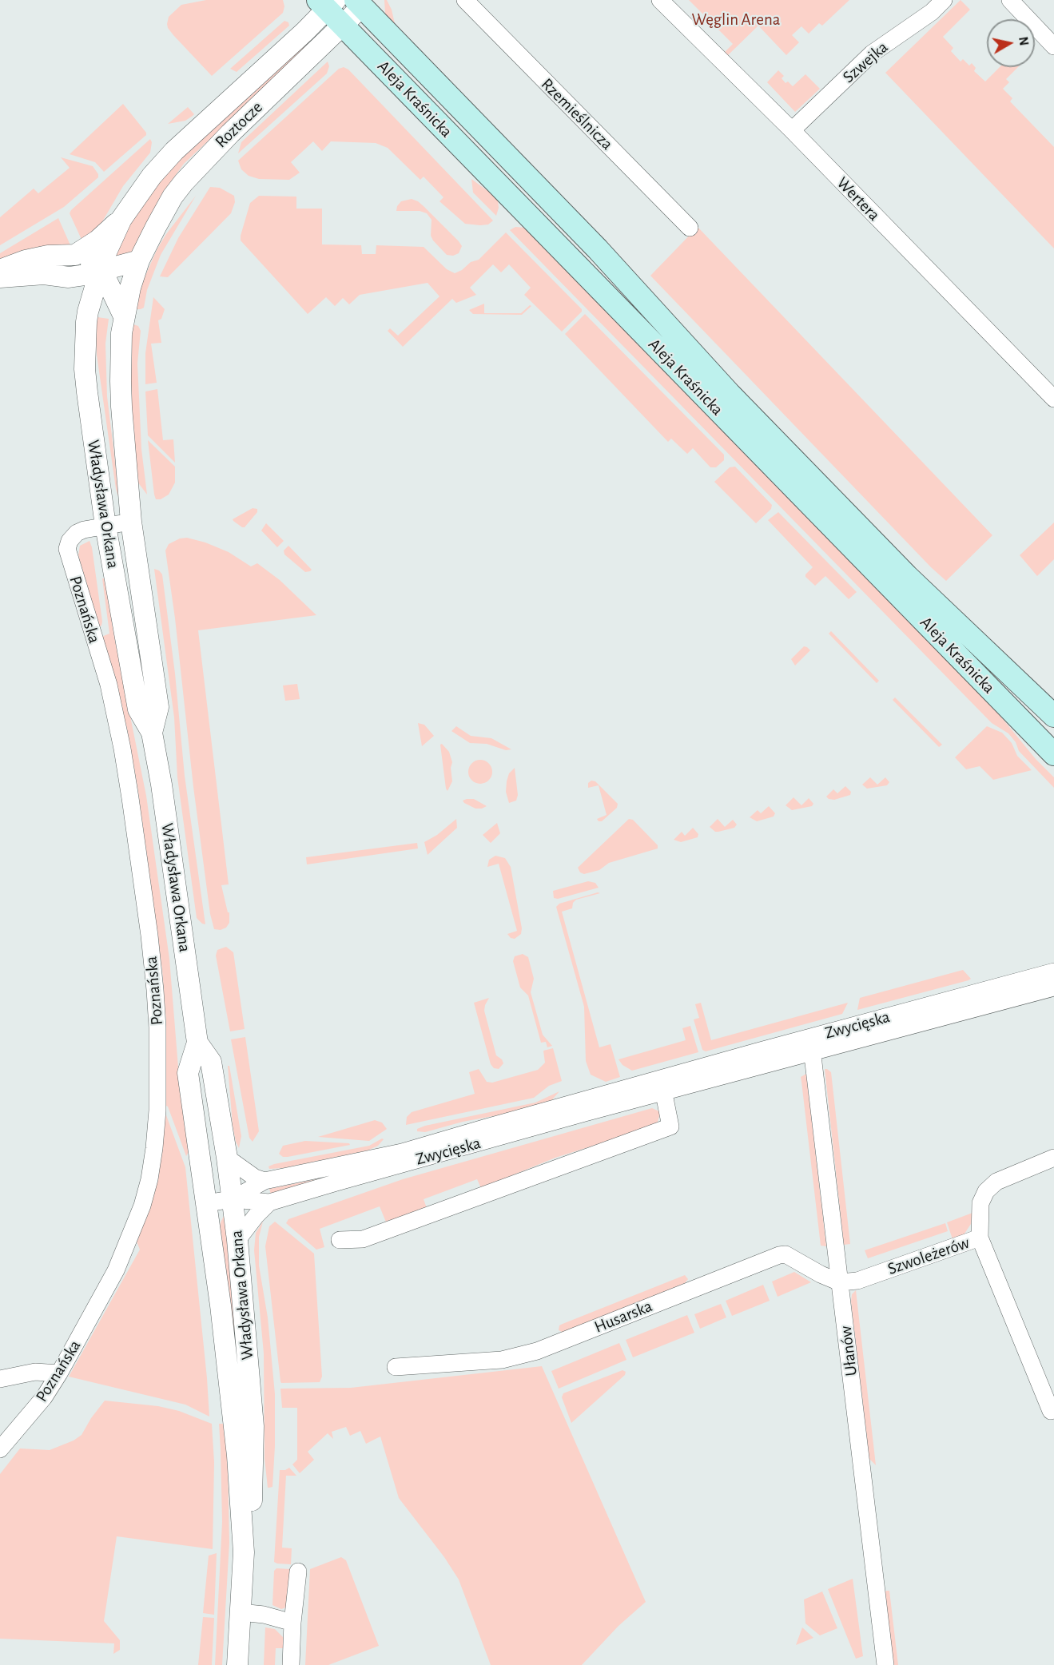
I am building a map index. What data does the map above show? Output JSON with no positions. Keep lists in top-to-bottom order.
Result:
{
  "streets": {
    "main road": ["Aleja Kraśnicka"],
    "street": [
      "Szwejka",
      "Rzemieślnicza",
      "Roztocze",
      "Wertera",
      "Władysława Orkana",
      "Poznańska",
      "Zwycięska",
      "Szwoleżerów",
      "Husarska",
      "Ułanów"
    ]
  },
  "crossings": [
    ["Szwejka", "Wertera"],
    ["Aleja Kraśnicka", "Roztocze"],
    ["Roztocze", "Władysława Orkana"],
    ["Władysława Orkana", "Poznańska"],
    ["Władysława Orkana", "Zwycięska"],
    ["Zwycięska", "Ułanów"],
    ["Szwoleżerów", "Husarska"],
    ["Szwoleżerów", "Ułanów"],
    ["Husarska", "Ułanów"]
  ],
  "parks": ["Węglin Arena"],
  "north": "right"
}
